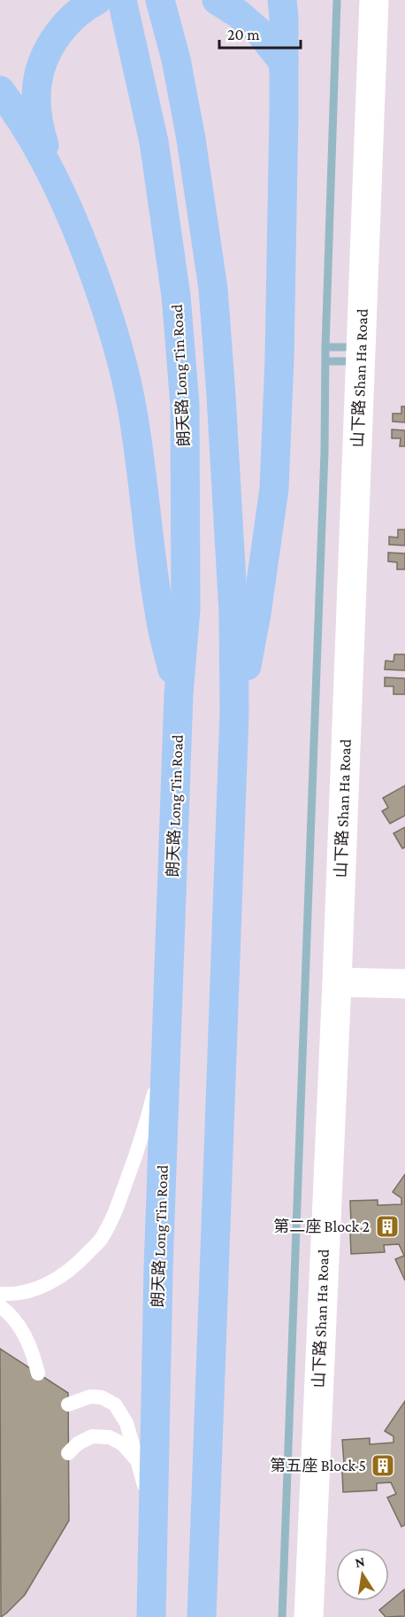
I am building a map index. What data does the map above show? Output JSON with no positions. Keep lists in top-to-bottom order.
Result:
{
  "streets": {
    "main road": ["朗天路 Long Tin Road"],
    "street": ["山下路 Shan Ha Road"]
  },
  "places": {
    "building": ["第二座 Block 2", "第五座 Block 5"]
  },
  "scale_bar": "20 m",
  "north": "top"
}
